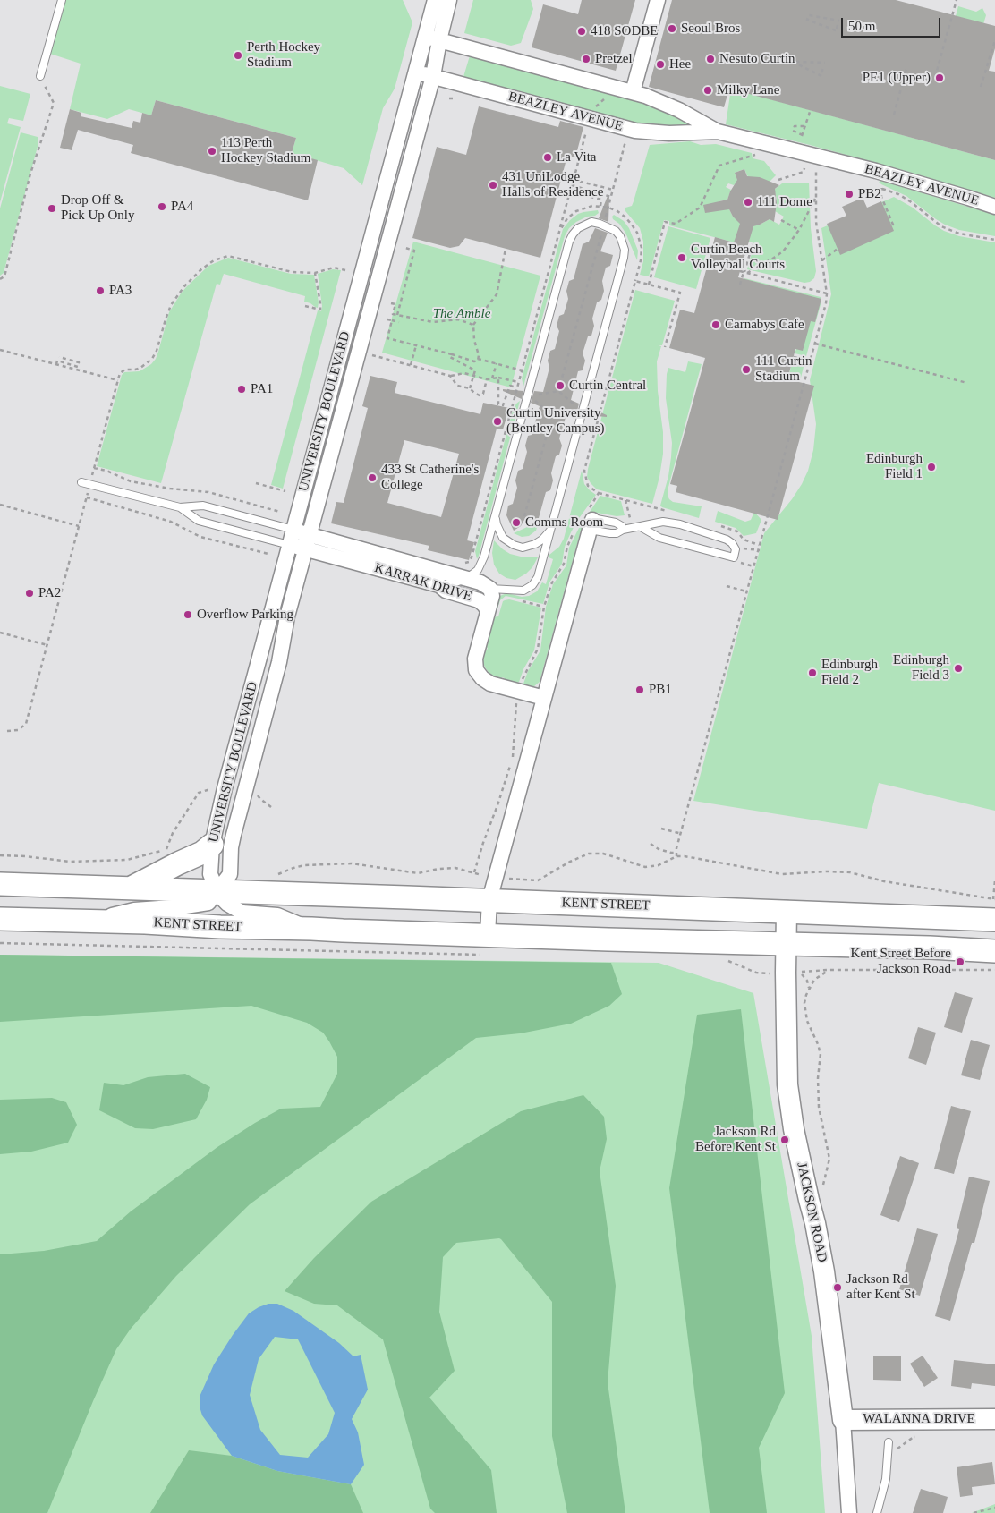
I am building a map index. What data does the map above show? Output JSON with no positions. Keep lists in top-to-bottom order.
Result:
{
  "streets": {
    "main road": ["KENT STREET"],
    "street": [
      "BEAZLEY AVENUE",
      "UNIVERSITY BOULEVARD",
      "KARRAK DRIVE",
      "JACKSON ROAD",
      "WALANNA DRIVE"
    ]
  },
  "crossings": [
    ["BEAZLEY AVENUE", "UNIVERSITY BOULEVARD"],
    ["UNIVERSITY BOULEVARD", "KARRAK DRIVE"],
    ["UNIVERSITY BOULEVARD", "KENT STREET"],
    ["KENT STREET", "JACKSON ROAD"],
    ["JACKSON ROAD", "WALANNA DRIVE"]
  ],
  "parks": ["The Amble"],
  "places": [
    "Seoul Bros",
    "418 SODBE",
    "Perth Hockey Stadium",
    "Pretzel",
    "Nesuto Curtin",
    "Hee",
    "PE1 (Upper)",
    "Milky Lane",
    "113 Perth Hockey Stadium",
    "La Vita",
    "431 UniLodge Halls of Residence",
    "PB2",
    "111 Dome",
    "PA4",
    "Drop Off & Pick Up Only",
    "Curtin Beach Volleyball Courts",
    "PA3",
    "Carnabys Cafe",
    "111 Curtin Stadium",
    "Curtin Central",
    "PA1",
    "Curtin University (Bentley Campus)",
    "Edinburgh Field 1",
    "433 St Catherine's College",
    "Comms Room",
    "PA2",
    "Overflow Parking",
    "Edinburgh Field 3",
    "Edinburgh Field 2",
    "PB1",
    "Kent Street Before Jackson Road",
    "Jackson Rd Before Kent St",
    "Jackson Rd after Kent St"
  ],
  "scale_bar": "50 m"
}
